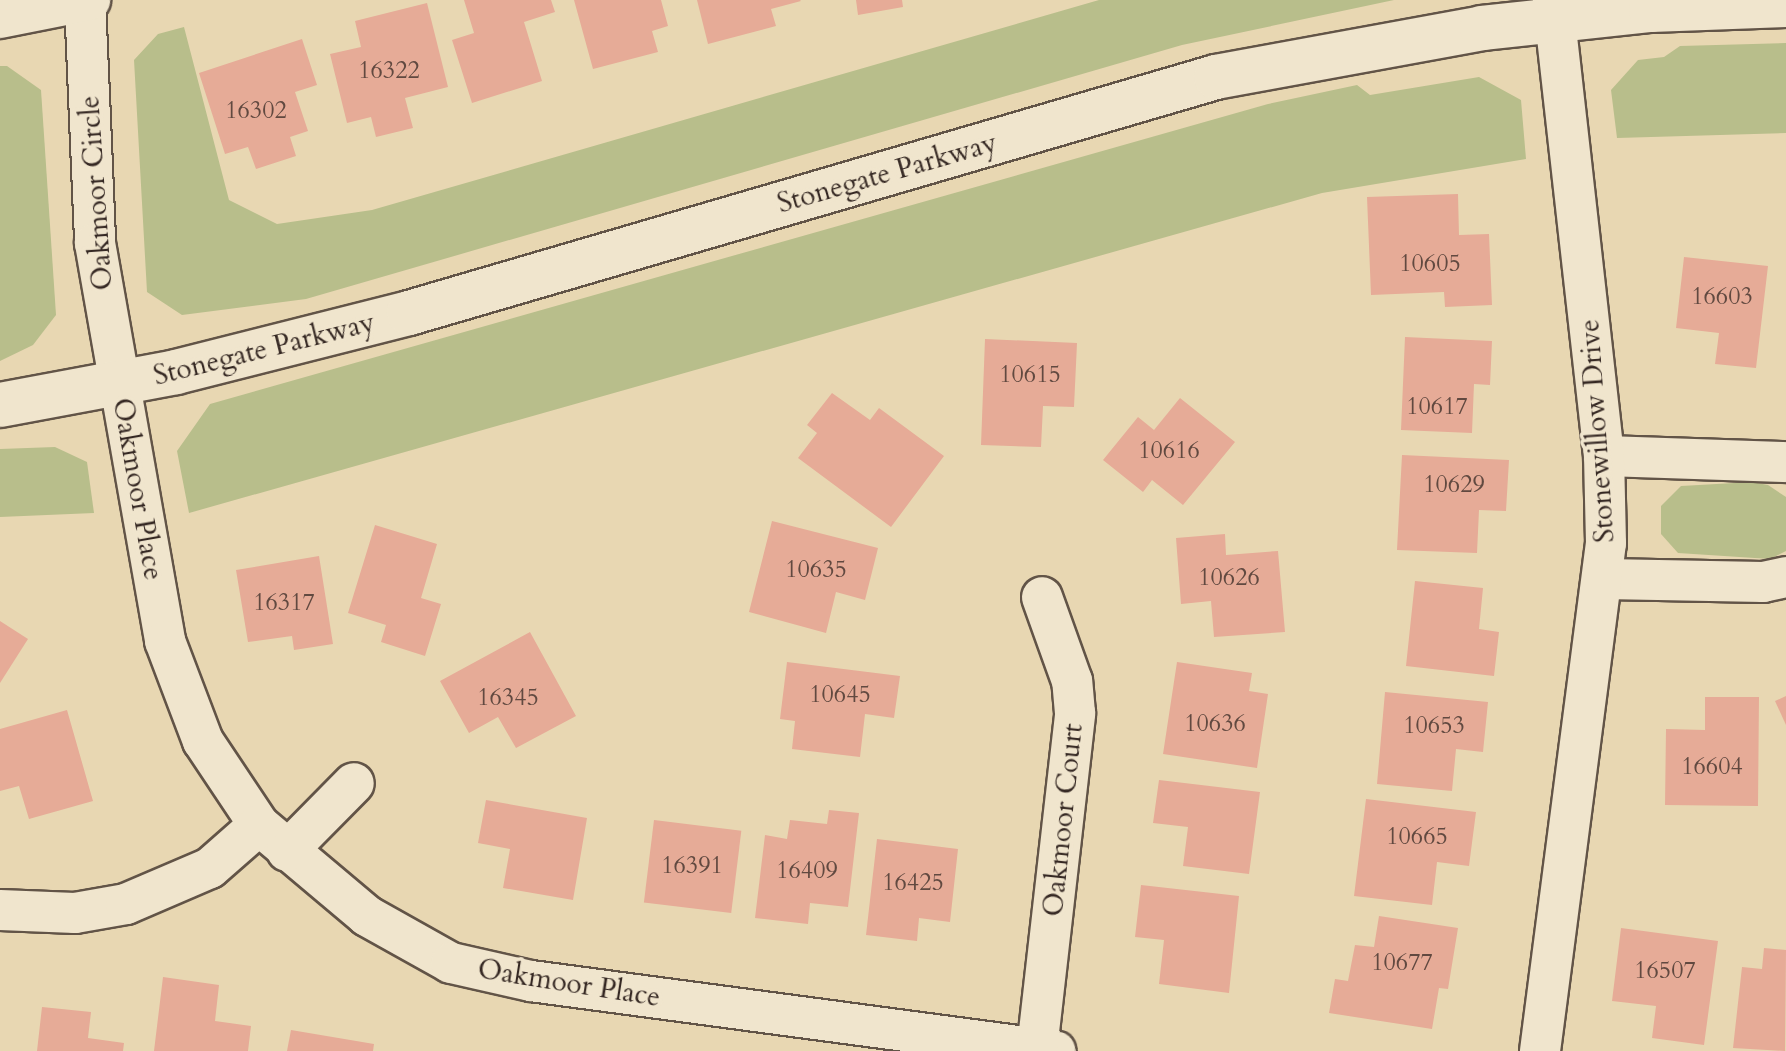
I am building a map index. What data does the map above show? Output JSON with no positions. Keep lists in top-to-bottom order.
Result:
{
  "streets": {
    "street": [
      "Stonegate Parkway",
      "Oakmoor Circle",
      "Stonewillow Drive",
      "Oakmoor Place",
      "Oakmoor Court"
    ]
  },
  "crossings": [
    ["Stonegate Parkway", "Oakmoor Circle"],
    ["Stonegate Parkway", "Stonewillow Drive"],
    ["Stonegate Parkway", "Oakmoor Place"],
    ["Oakmoor Circle", "Oakmoor Place"],
    ["Oakmoor Place", "Oakmoor Court"]
  ],
  "house_numbers": [
    "16322",
    "16302",
    "10605",
    "16603",
    "10615",
    "10617",
    "10616",
    "10629",
    "10635",
    "10626",
    "16317",
    "10645",
    "16345",
    "10636",
    "10653",
    "16604",
    "10665",
    "16391",
    "16409",
    "16425",
    "10677",
    "16507"
  ]
}
